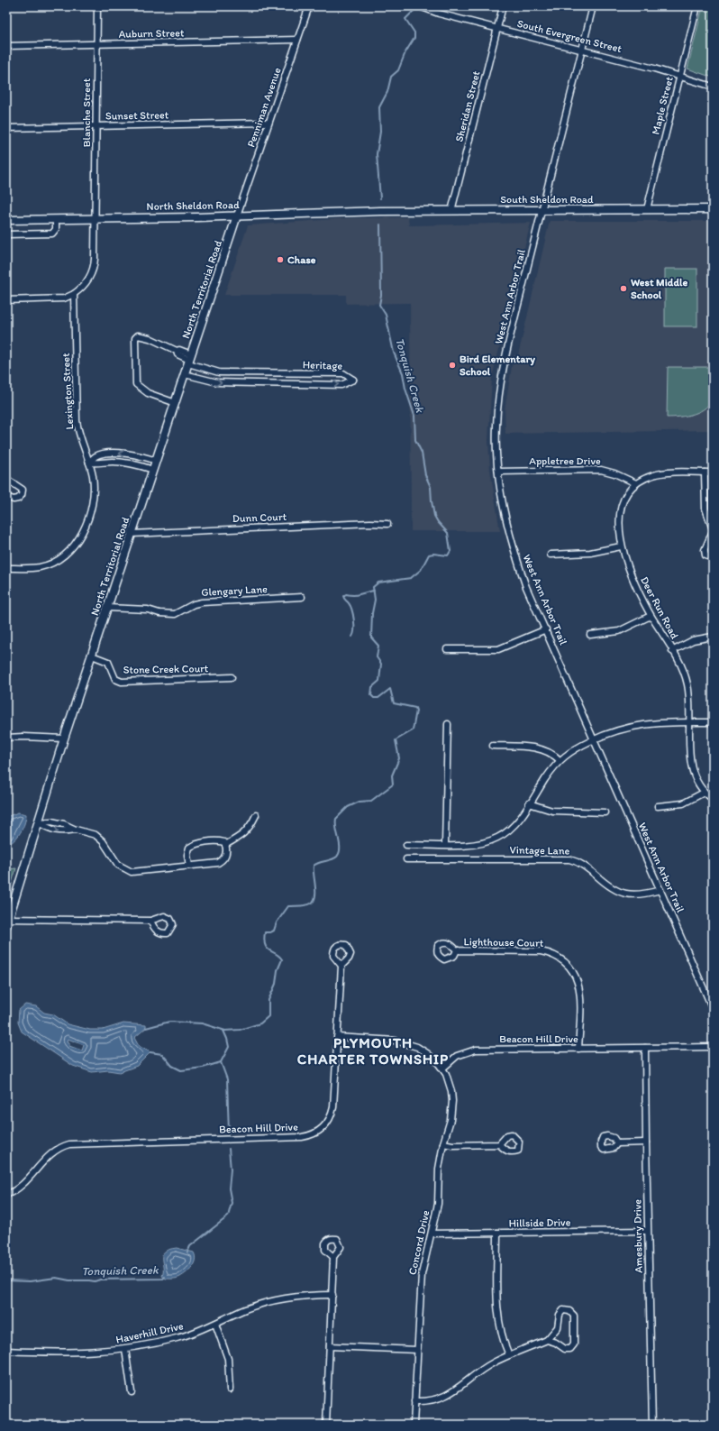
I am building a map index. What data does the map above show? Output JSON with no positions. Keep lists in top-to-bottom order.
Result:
{
  "streets": {
    "main road": ["South Sheldon Road", "North Sheldon Road", "North Territorial Road"],
    "street": [
      "Auburn Street",
      "South Evergreen Street",
      "Maple Street",
      "Sheridan Street",
      "Penniman Avenue",
      "Blanche Street",
      "Sunset Street",
      "West Ann Arbor Trail",
      "Heritage",
      "Lexington Street",
      "Appletree Drive",
      "Dunn Court",
      "Glengary Lane",
      "Deer Run Road",
      "Stone Creek Court",
      "Vintage Lane",
      "Lighthouse Court",
      "Beacon Hill Drive",
      "Hillside Drive",
      "Amesbury Drive",
      "Concord Drive",
      "Haverhill Drive"
    ]
  },
  "crossings": [
    ["Auburn Street", "Penniman Avenue"],
    ["Auburn Street", "Blanche Street"],
    ["South Evergreen Street", "Maple Street"],
    ["South Evergreen Street", "Sheridan Street"],
    ["South Evergreen Street", "West Ann Arbor Trail"],
    ["Maple Street", "South Sheldon Road"],
    ["Sheridan Street", "South Sheldon Road"],
    ["Penniman Avenue", "Sunset Street"],
    ["Penniman Avenue", "North Sheldon Road"],
    ["Penniman Avenue", "North Territorial Road"],
    ["Blanche Street", "Sunset Street"],
    ["Blanche Street", "North Sheldon Road"],
    ["South Sheldon Road", "North Sheldon Road"],
    ["South Sheldon Road", "West Ann Arbor Trail"],
    ["North Sheldon Road", "North Territorial Road"],
    ["North Territorial Road", "Heritage"],
    ["North Territorial Road", "Dunn Court"],
    ["North Territorial Road", "Glengary Lane"],
    ["North Territorial Road", "Stone Creek Court"],
    ["West Ann Arbor Trail", "Appletree Drive"],
    ["West Ann Arbor Trail", "Vintage Lane"],
    ["Appletree Drive", "Deer Run Road"],
    ["Lighthouse Court", "Beacon Hill Drive"],
    ["Beacon Hill Drive", "Amesbury Drive"],
    ["Beacon Hill Drive", "Concord Drive"],
    ["Hillside Drive", "Amesbury Drive"],
    ["Hillside Drive", "Concord Drive"]
  ],
  "districts": ["PLYMOUTH CHARTER TOWNSHIP"],
  "water": ["Tonquish Creek"],
  "places": ["Chase", "West Middle School", "Bird Elementary School"]
}
